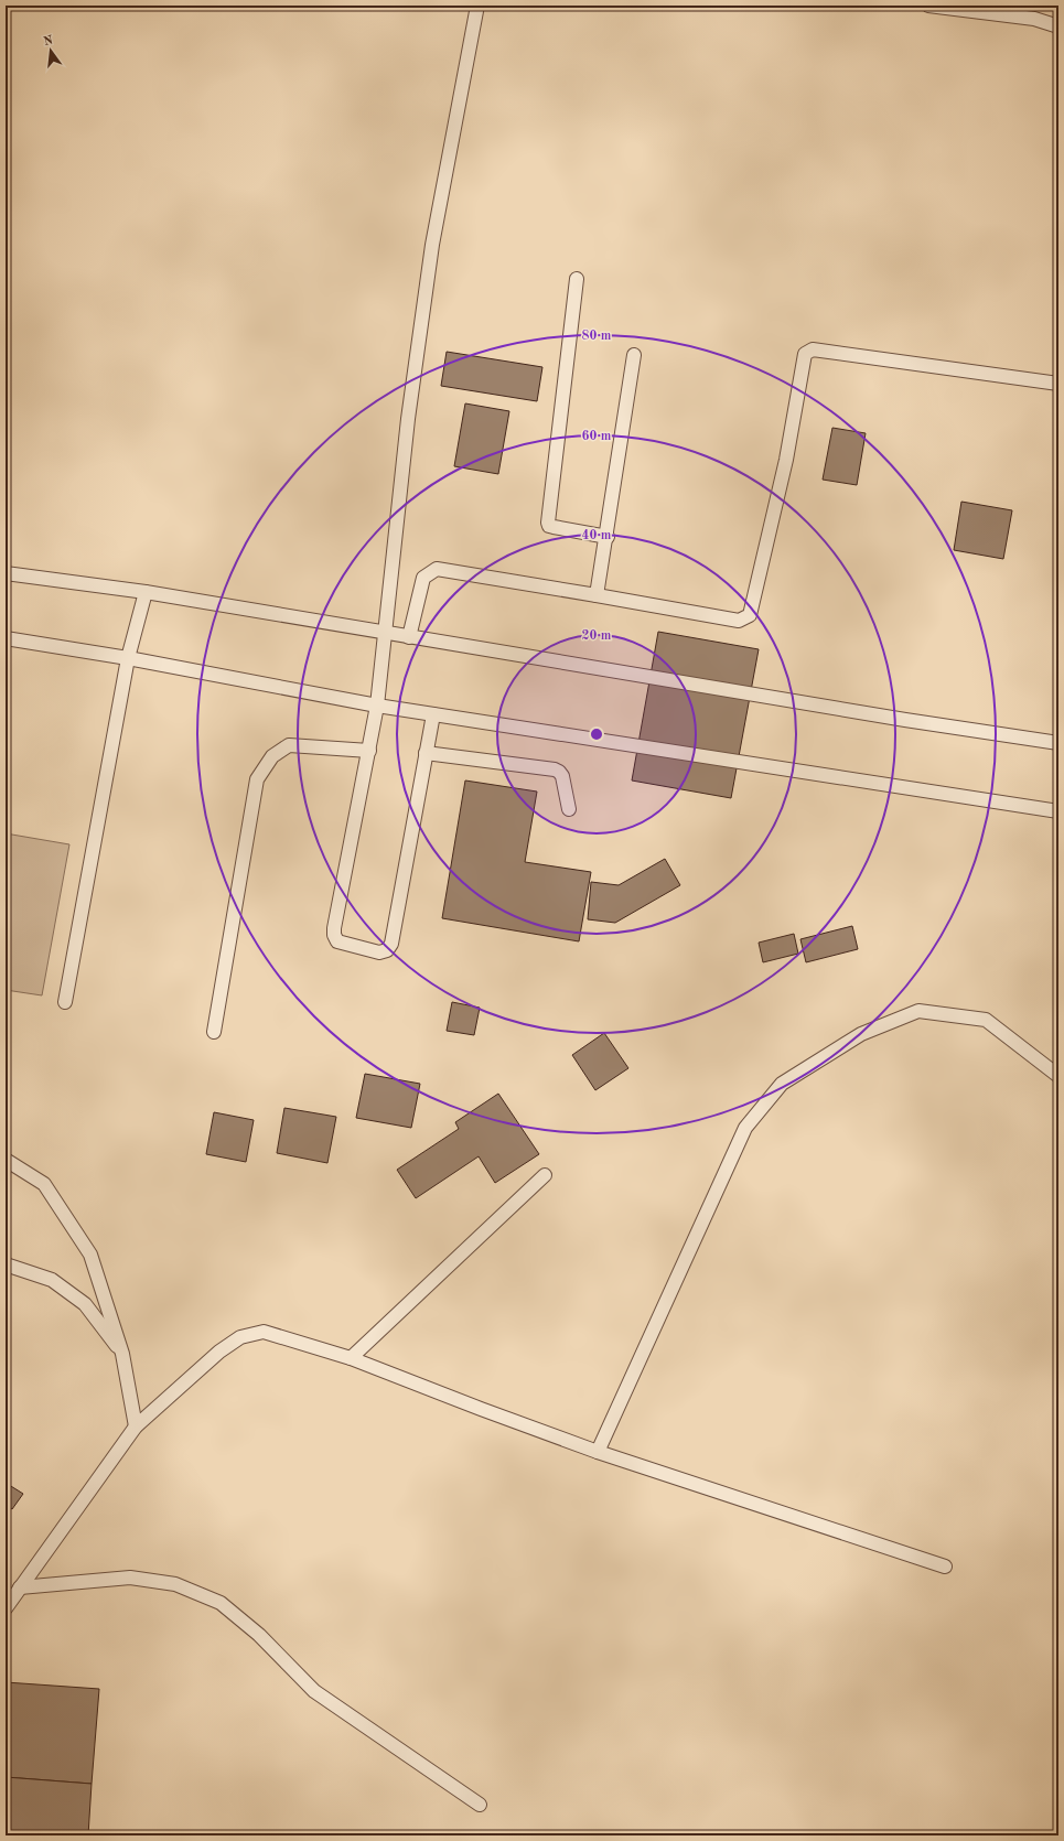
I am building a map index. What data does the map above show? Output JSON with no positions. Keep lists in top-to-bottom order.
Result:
{
  "north": "top",
  "rings": [
    "80 m",
    "60 m",
    "40 m",
    "20 m"
  ]
}
